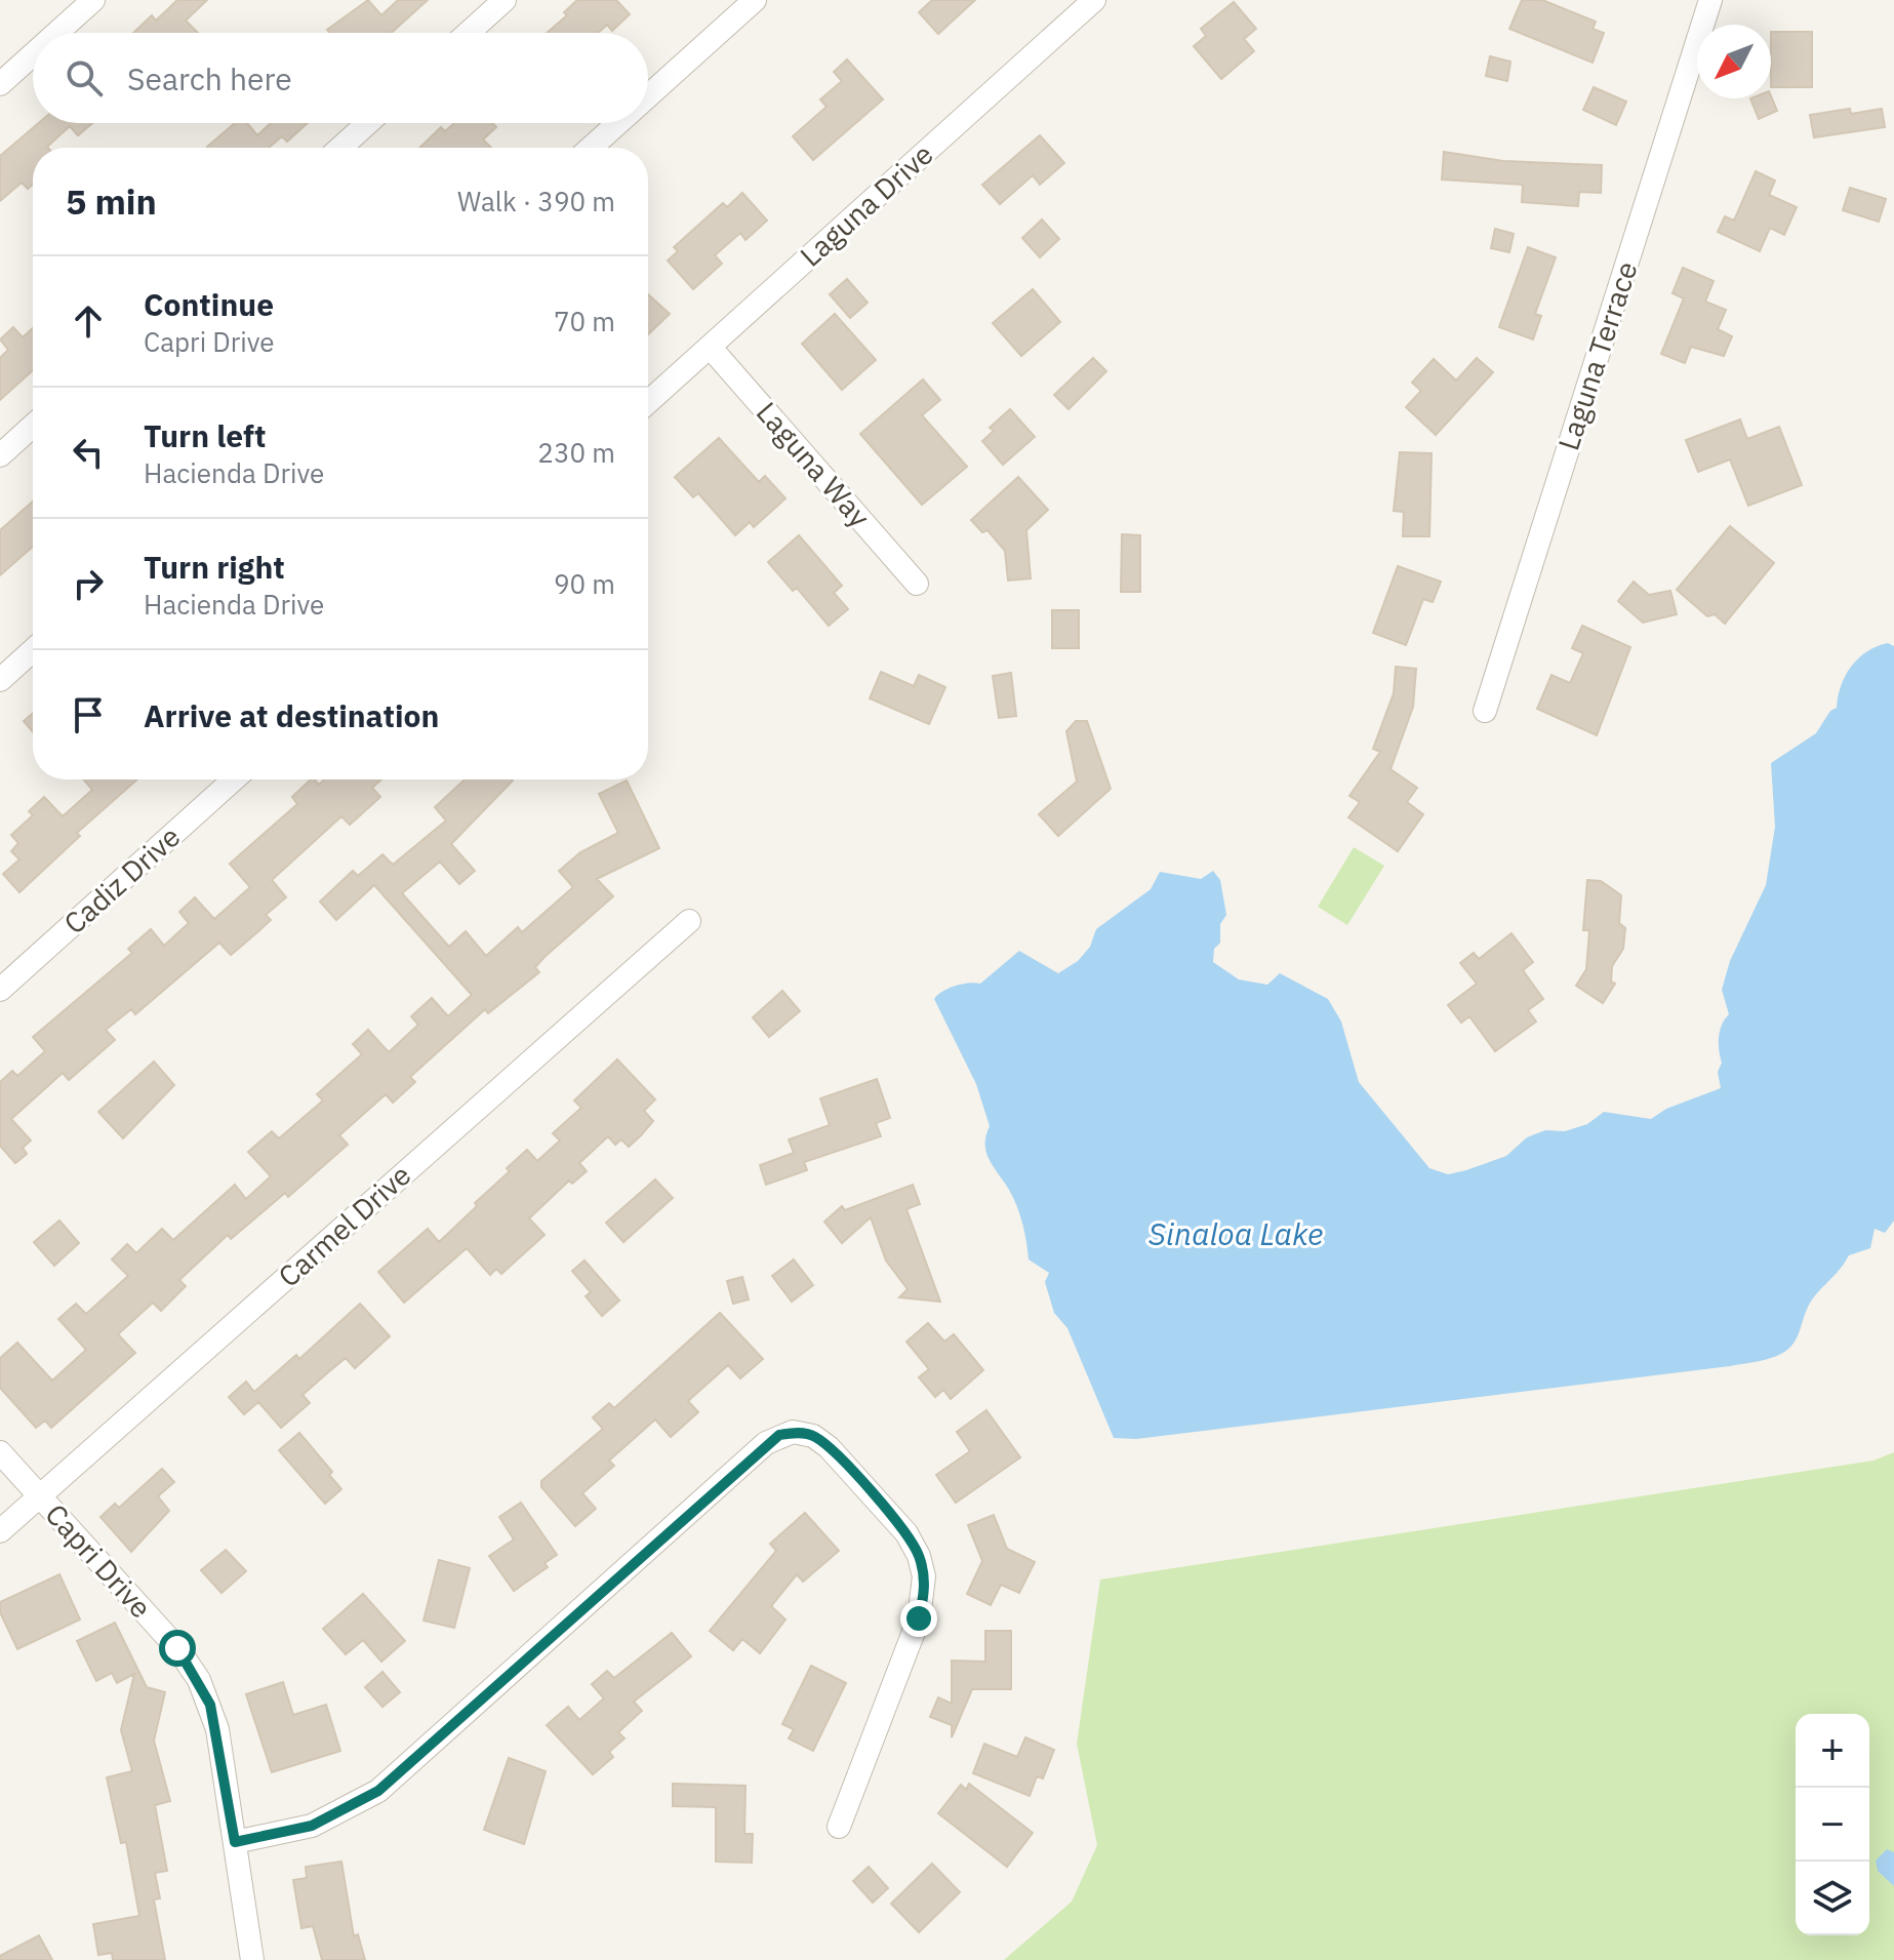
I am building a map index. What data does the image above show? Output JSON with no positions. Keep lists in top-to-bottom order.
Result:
{
  "streets": {
    "street": [
      "Laguna Drive",
      "Laguna Terrace",
      "Laguna Way",
      "Cadiz Drive",
      "Carmel Drive",
      "Capri Drive"
    ]
  },
  "crossings": [
    ["Laguna Drive", "Laguna Way"],
    ["Carmel Drive", "Capri Drive"]
  ],
  "water": ["Sinaloa Lake"],
  "north": "bottom left",
  "page": {
    "search": "Search here",
    "heading": ["5 min", "Walk · 390 m"],
    "list": [
      ["Continue", "Capri Drive", "70 m"],
      ["Turn left", "Hacienda Drive", "230 m"],
      ["Turn right", "Hacienda Drive", "90 m"],
      "Arrive at destination"
    ],
    "map_buttons": ["+", "−"]
  }
}
